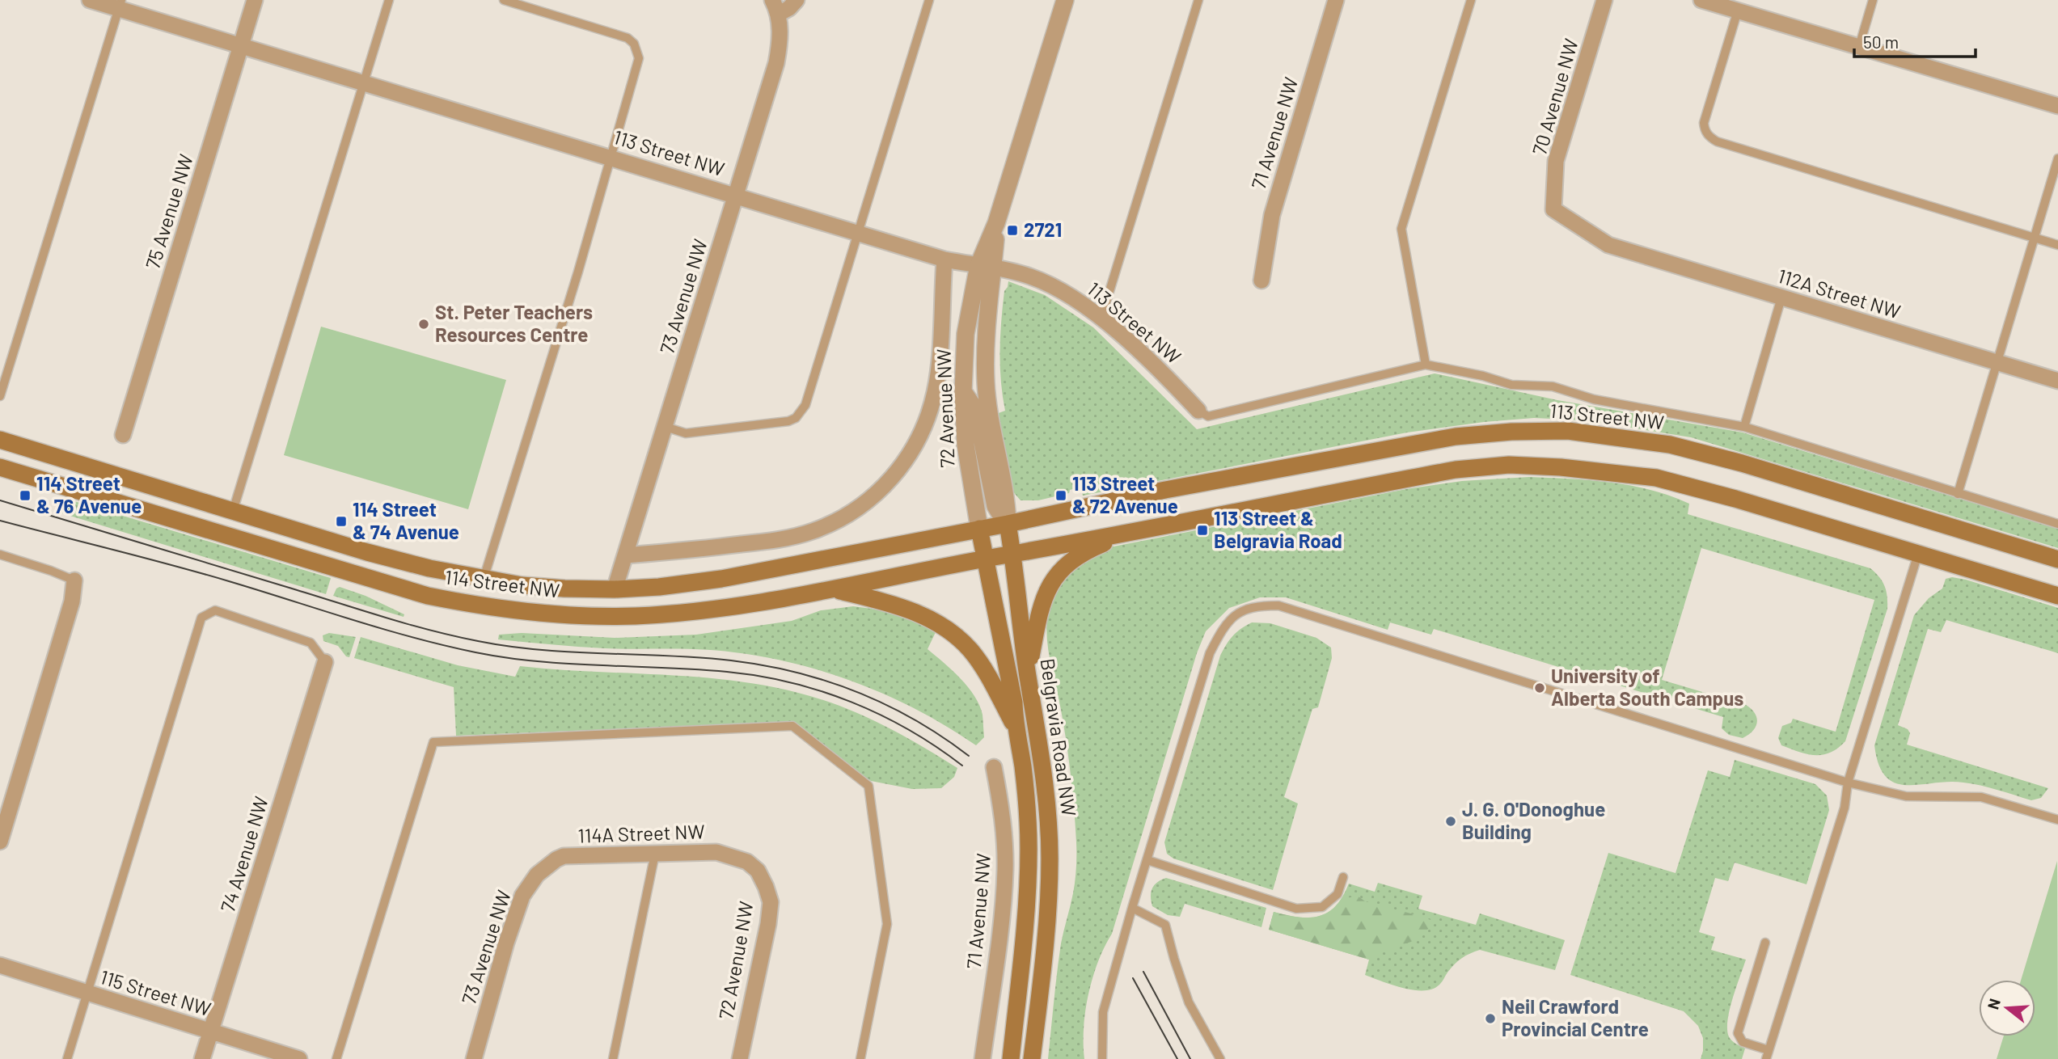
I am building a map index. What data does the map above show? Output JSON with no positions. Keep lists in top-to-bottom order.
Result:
{
  "streets": {
    "main road": ["113 Street NW", "114 Street NW", "Belgravia Road NW"],
    "street": [
      "70 Avenue NW",
      "71 Avenue NW",
      "75 Avenue NW",
      "112A Street NW",
      "73 Avenue NW",
      "72 Avenue NW",
      "114A Street NW",
      "74 Avenue NW",
      "115 Street NW"
    ]
  },
  "crossings": [
    ["70 Avenue NW", "112A Street NW"],
    ["113 Street NW", "75 Avenue NW"],
    ["113 Street NW", "73 Avenue NW"],
    ["113 Street NW", "72 Avenue NW"],
    ["113 Street NW", "114 Street NW"],
    ["113 Street NW", "Belgravia Road NW"],
    ["73 Avenue NW", "72 Avenue NW"],
    ["73 Avenue NW", "114 Street NW"],
    ["73 Avenue NW", "114A Street NW"],
    ["72 Avenue NW", "114 Street NW"],
    ["72 Avenue NW", "Belgravia Road NW"],
    ["72 Avenue NW", "114A Street NW"],
    ["114 Street NW", "Belgravia Road NW"],
    ["74 Avenue NW", "115 Street NW"]
  ],
  "places": {
    "transit": [
      "2721",
      "114 Street & 76 Avenue",
      "113 Street & 72 Avenue",
      "114 Street & 74 Avenue",
      "113 Street & Belgravia Road"
    ],
    "other": [
      "St. Peter Teachers Resources Centre",
      "University of Alberta South Campus",
      "J. G. O'Donoghue Building",
      "Neil Crawford Provincial Centre"
    ]
  },
  "scale_bar": "50 m",
  "north": "left"
}
